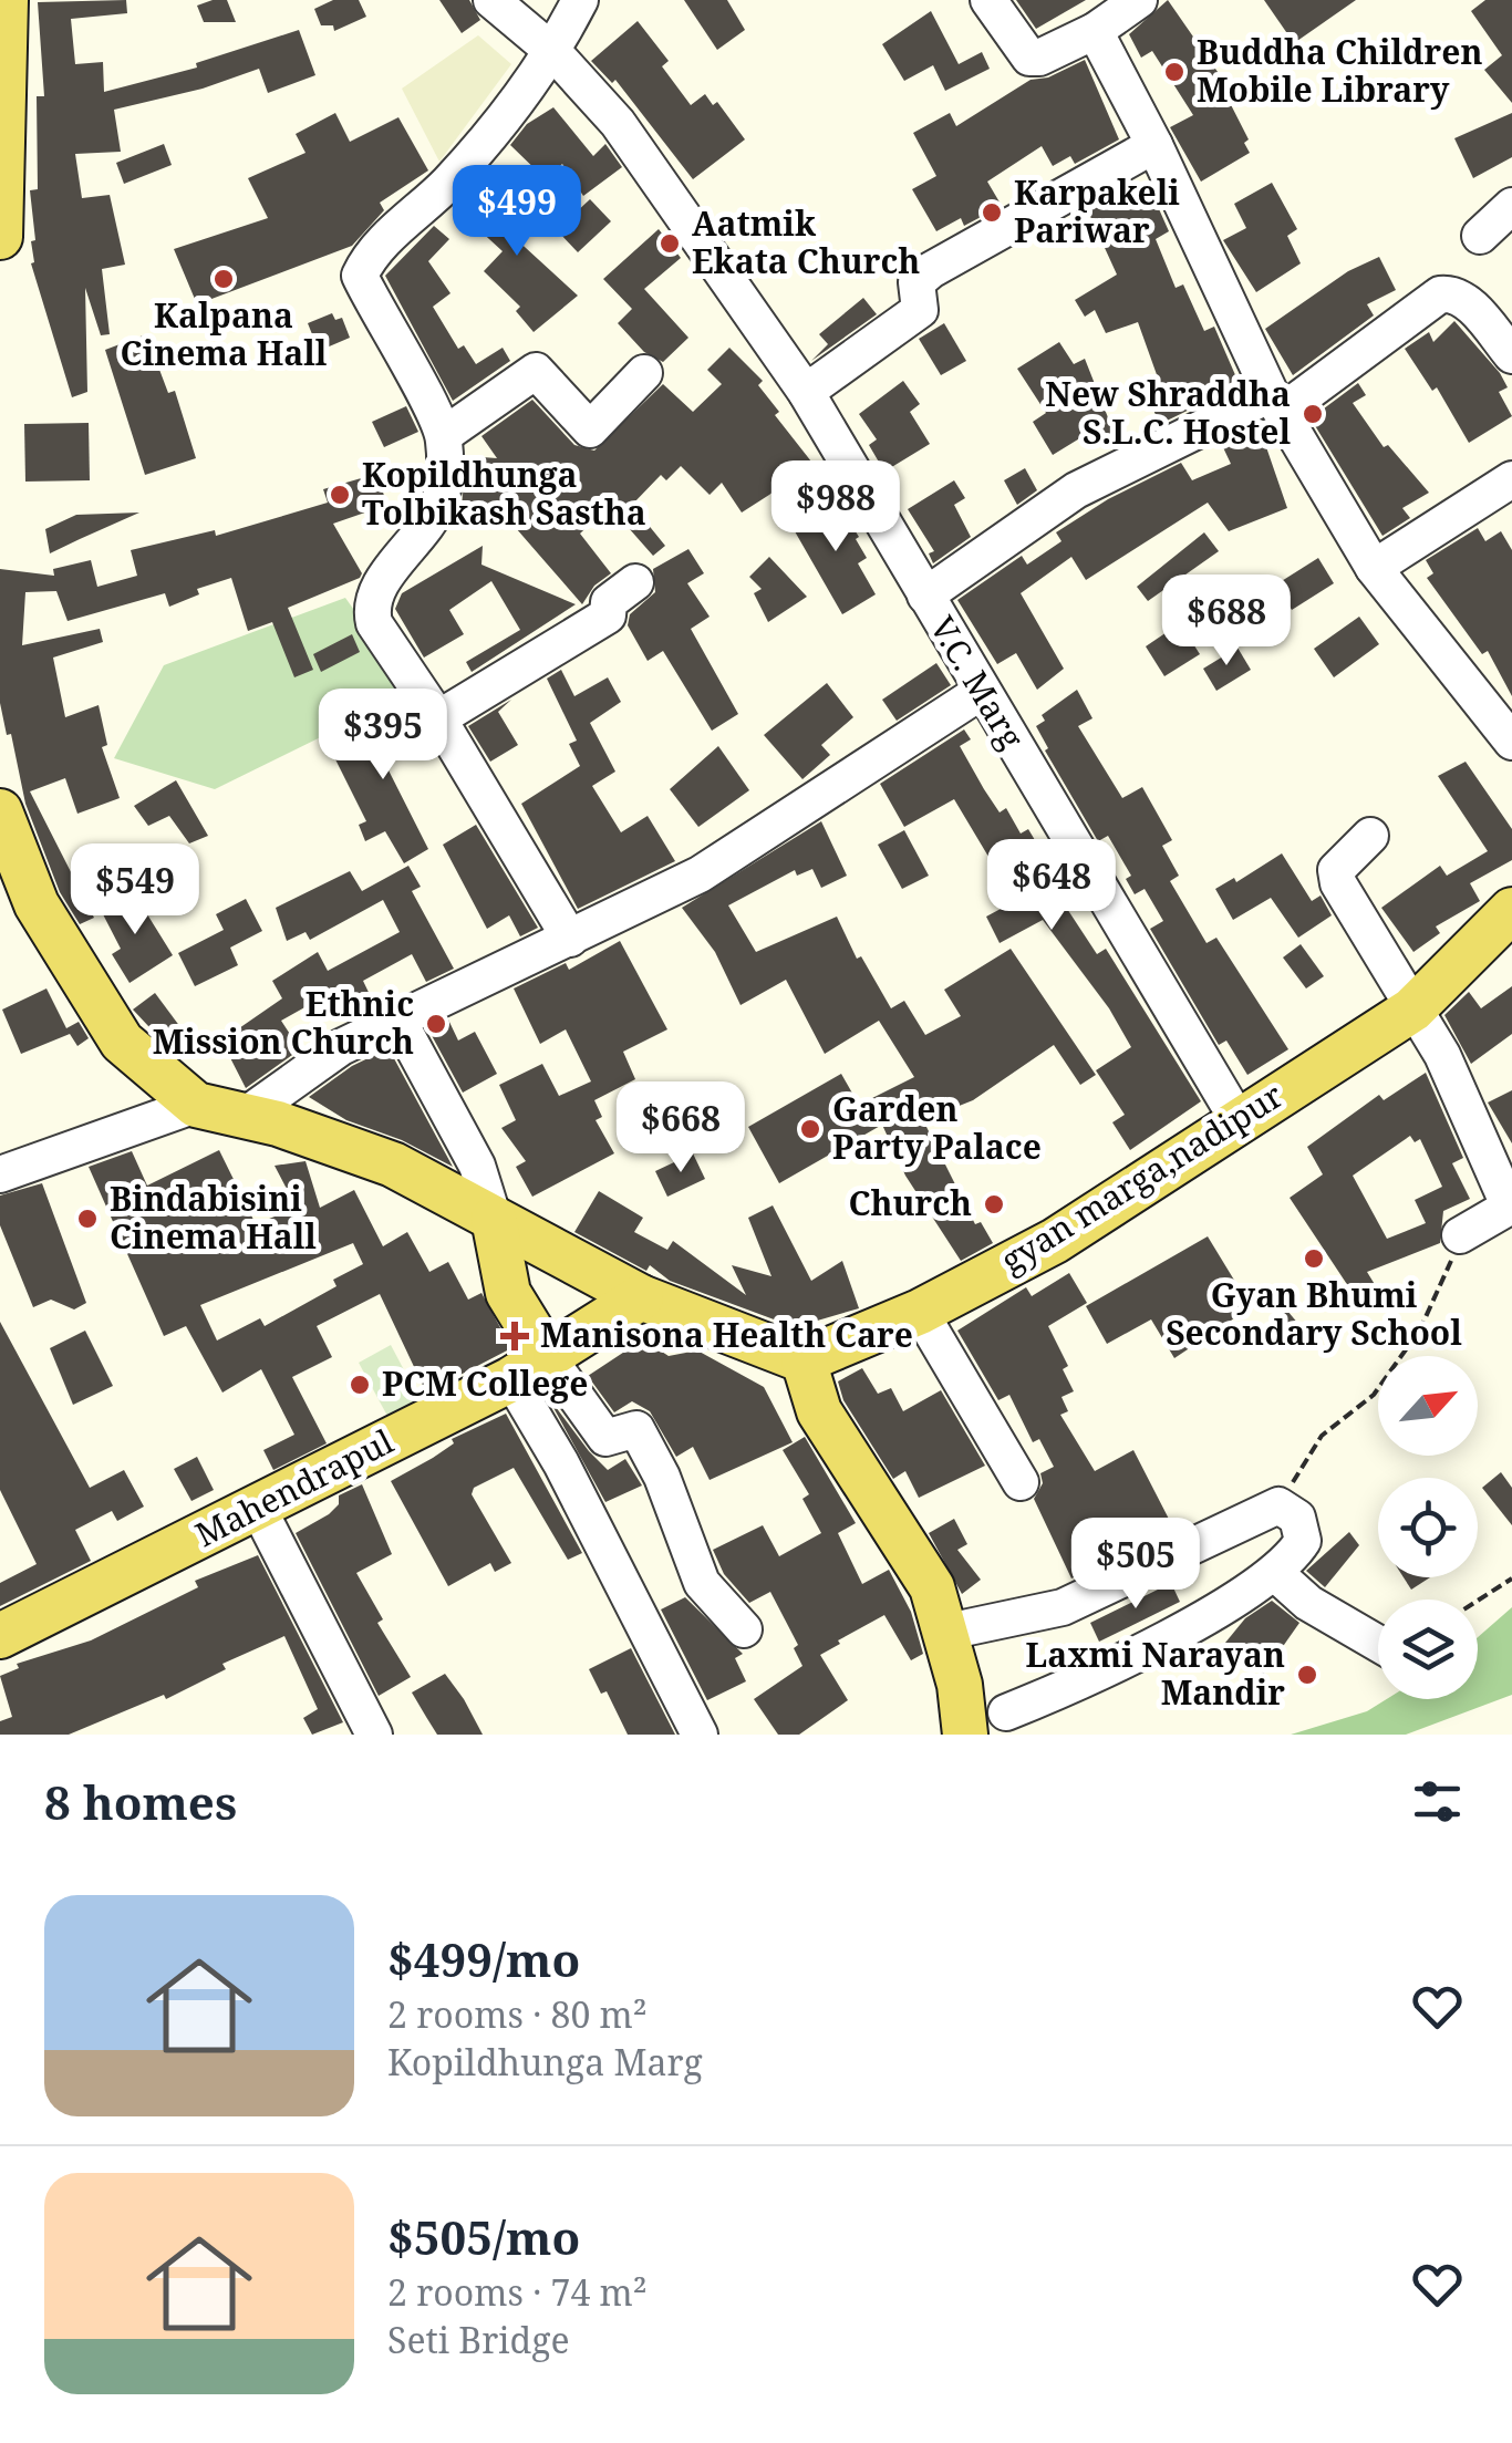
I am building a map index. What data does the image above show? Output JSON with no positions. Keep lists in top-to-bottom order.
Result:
{
  "streets": {
    "main road": ["gyan marga,nadipur", "Mahendrapul"],
    "street": ["V.C. Marg"]
  },
  "crossings": [
    ["V.C. Marg", "gyan marga,nadipur"]
  ],
  "places": {
    "other": [
      "Buddha Children Mobile Library",
      "Karpakeli Pariwar",
      "Aatmik Ekata Church",
      "Kalpana Cinema Hall",
      "New Shraddha S.L.C. Hostel",
      "Kopildhunga Tolbikash Sastha",
      "Ethnic Mission Church",
      "Garden Party Palace",
      "Church",
      "Bindabisini Cinema Hall",
      "Gyan Bhumi Secondary School",
      "PCM College",
      "Laxmi Narayan Mandir"
    ],
    "health": ["Manisona Health Care"]
  },
  "north": "top right",
  "page": {
    "price": [
      "$499",
      "$988",
      "$688",
      "$395",
      "$648",
      "$549",
      "$668",
      "$505"
    ],
    "heading": "8 homes",
    "list": [
      {
        "name": "$499/mo",
        "note": "2 rooms · 80 m² · Kopildhunga Marg"
      },
      {
        "name": "$505/mo",
        "note": "2 rooms · 74 m² · Seti Bridge"
      }
    ]
  }
}
